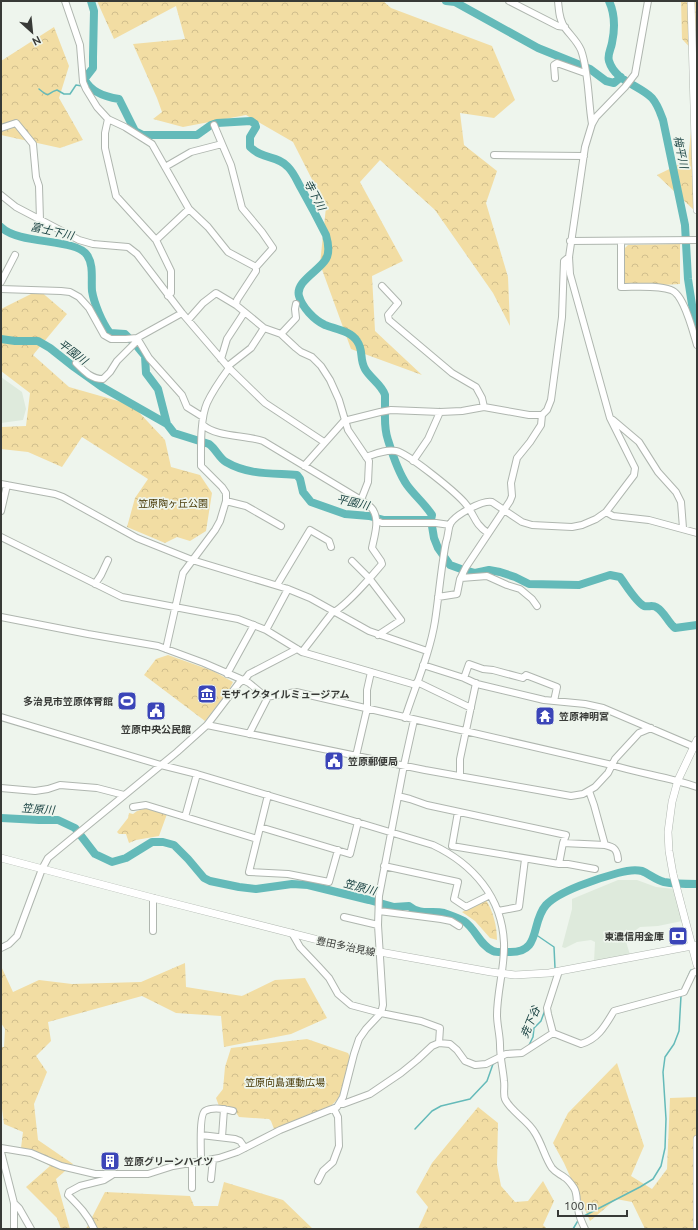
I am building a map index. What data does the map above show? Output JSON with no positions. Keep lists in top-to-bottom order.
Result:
{
  "streets": {
    "main road": ["豊田多治見線"]
  },
  "water": [
    "梅平川",
    "寺下川",
    "富士下川",
    "平園川",
    "笠原川",
    "尭下谷"
  ],
  "parks": ["笠原陶ヶ丘公園", "笠原向島運動広場"],
  "places": {
    "museum": ["モザイクタイルミュージアム"],
    "sports": ["多治見市笠原体育館"],
    "public building": ["笠原中央公民館", "笠原郵便局"],
    "temple": ["笠原神明宮"],
    "bank": ["東濃信用金庫"],
    "building": ["笠原グリーンハイツ"]
  },
  "scale_bar": "100 m",
  "north": "bottom right"
}
